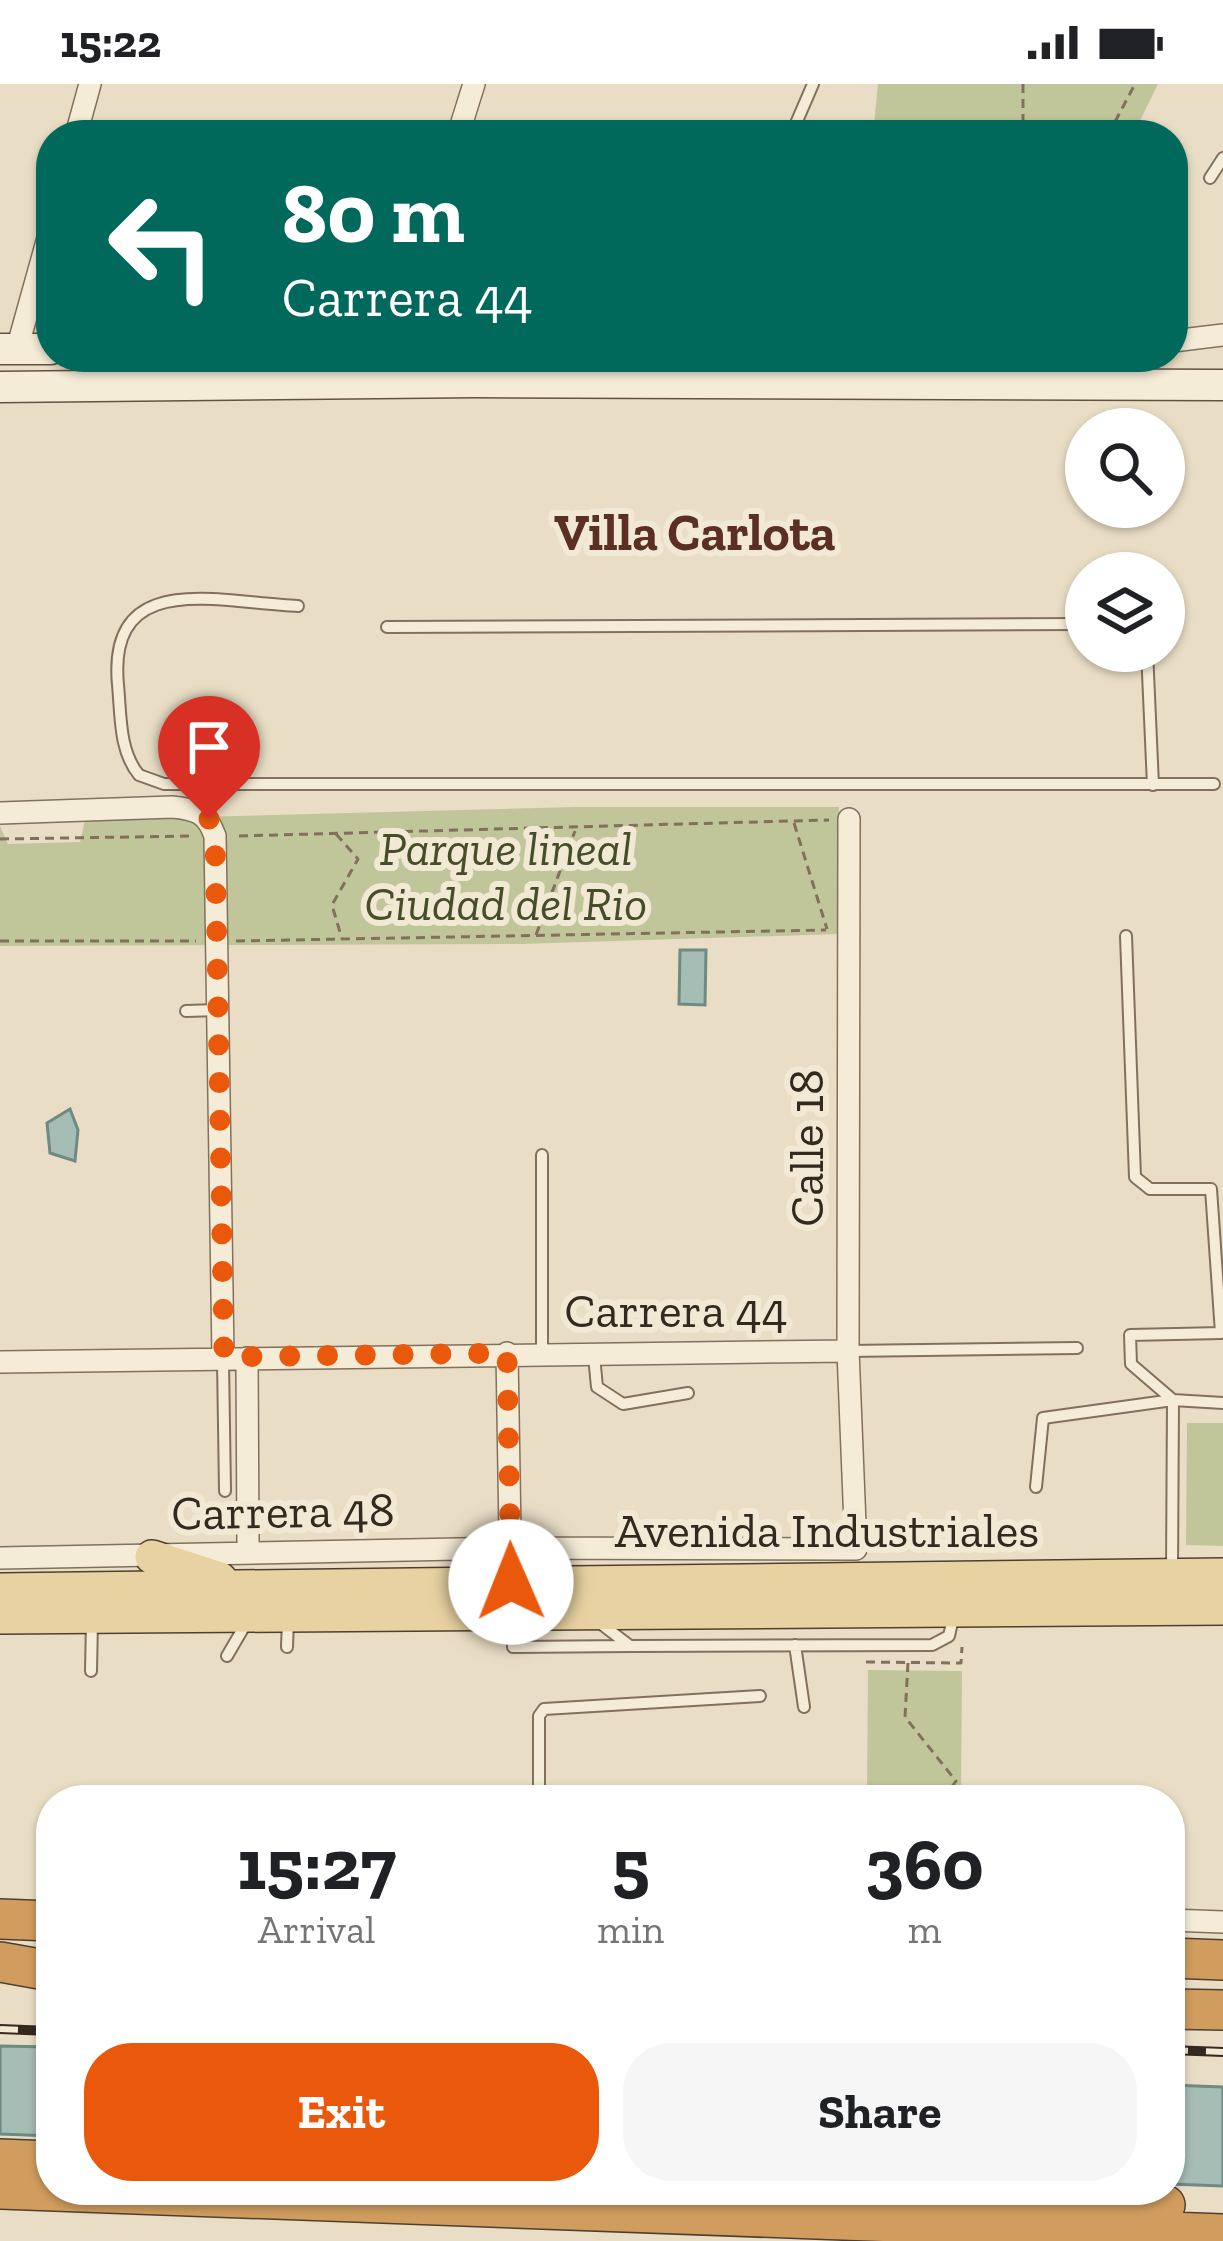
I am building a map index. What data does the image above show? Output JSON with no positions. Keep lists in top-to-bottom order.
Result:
{
  "streets": {
    "main road": ["Avenida Industriales"],
    "street": ["Calle 18", "Carrera 44", "Carrera 48"]
  },
  "crossings": [
    ["Calle 18", "Carrera 44"],
    ["Calle 18", "Carrera 48"],
    ["Carrera 48", "Avenida Industriales"]
  ],
  "districts": ["Villa Carlota"],
  "parks": ["Parque lineal Ciudad del Rio"],
  "page": {
    "status": "15:22",
    "turn": ["80 m", "Carrera 44"],
    "eta": [
      "15:27",
      "Arrival",
      "5",
      "min",
      "360",
      "m"
    ],
    "buttons": ["Exit", "Share"]
  }
}
